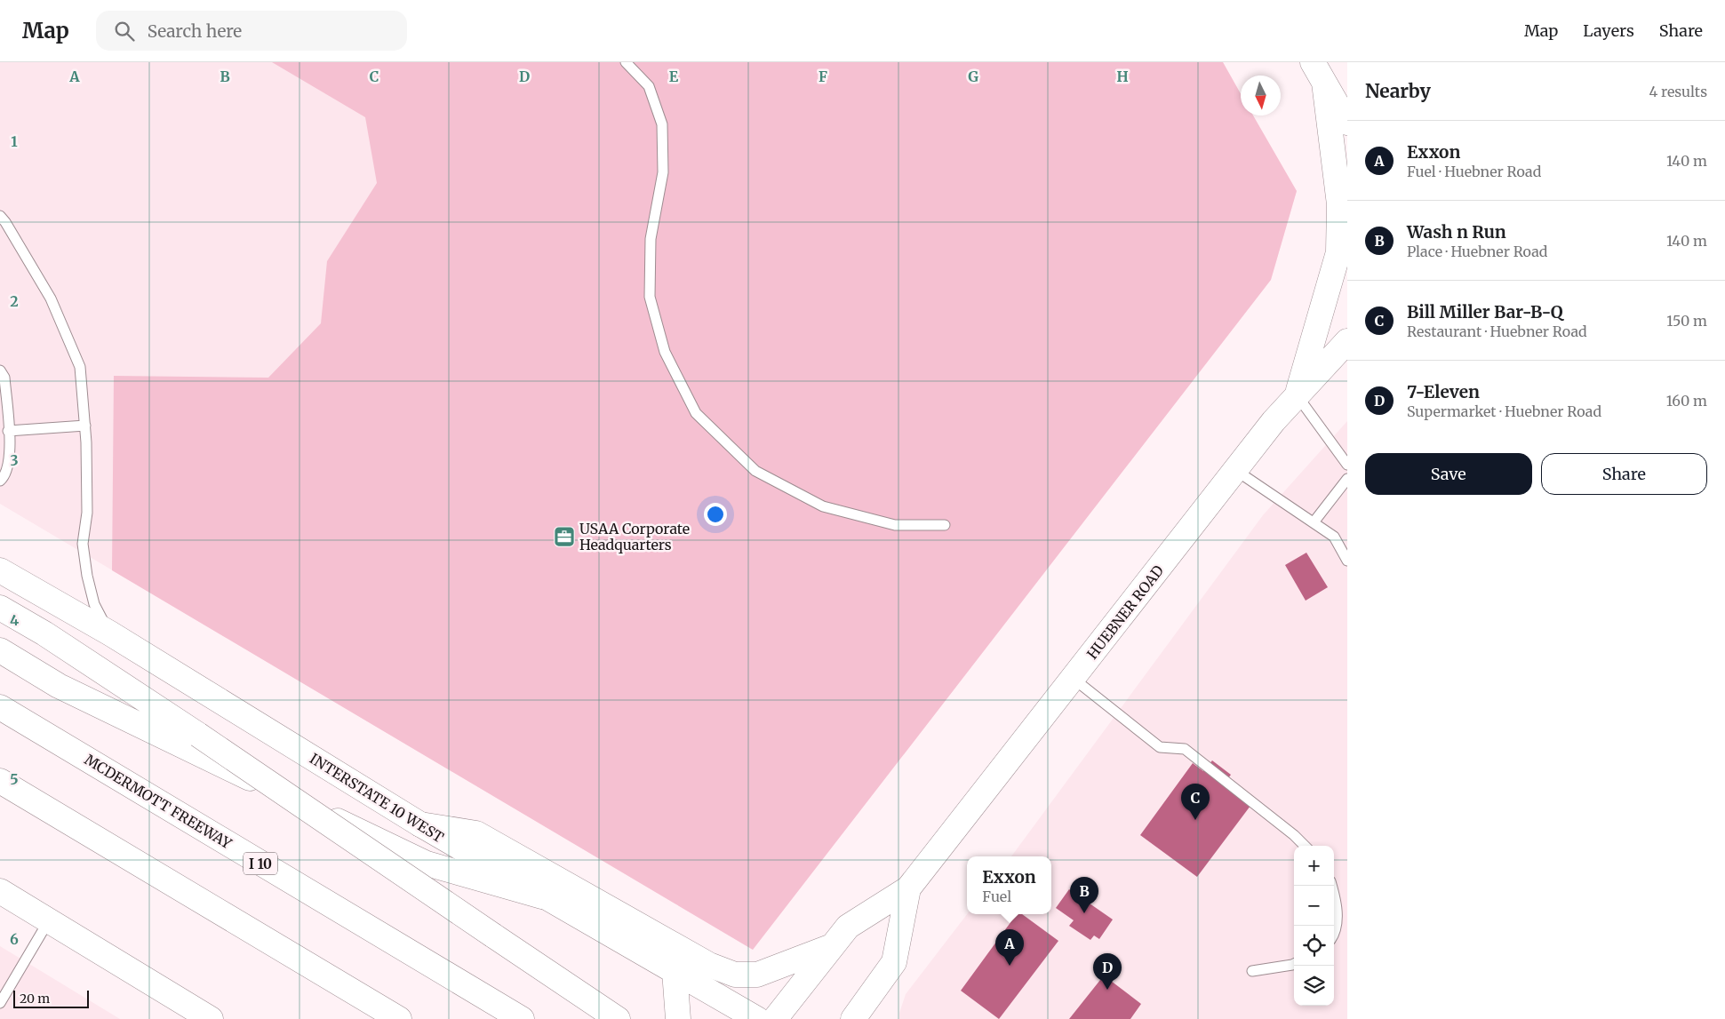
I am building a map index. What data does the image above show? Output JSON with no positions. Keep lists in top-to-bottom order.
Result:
{
  "streets": {
    "main road": [
      "HUEBNER ROAD",
      "INTERSTATE 10 WEST",
      "MCDERMOTT FREEWAY",
      "I 10"
    ]
  },
  "places": {
    "office": ["USAA Corporate Headquarters"]
  },
  "scale_bar": "20 m",
  "north": "bottom",
  "page": {
    "header": "Map",
    "search": "Search here",
    "nav": ["Map", "Layers", "Share"],
    "heading": ["Nearby", "4 results"],
    "list": [
      {
        "mark": "A",
        "name": "Exxon",
        "note": "Fuel · Huebner Road",
        "value": "140 m"
      },
      {
        "mark": "B",
        "name": "Wash n Run",
        "note": "Place · Huebner Road",
        "value": "140 m"
      },
      {
        "mark": "C",
        "name": "Bill Miller Bar-B-Q",
        "note": "Restaurant · Huebner Road",
        "value": "150 m"
      },
      {
        "mark": "D",
        "name": "7-Eleven",
        "note": "Supermarket · Huebner Road",
        "value": "160 m"
      }
    ],
    "buttons": ["Save", "Share"],
    "pins": [
      "C",
      "B",
      "A",
      "D"
    ],
    "map_buttons": ["+", "−"],
    "popup": ["Exxon", "Fuel"],
    "scale": "20 m"
  },
  "grid": {
    "columns": [
      "A",
      "B",
      "C",
      "D",
      "E",
      "F",
      "G",
      "H"
    ],
    "rows": [
      "1",
      "2",
      "3",
      "4",
      "5",
      "6"
    ]
  }
}
